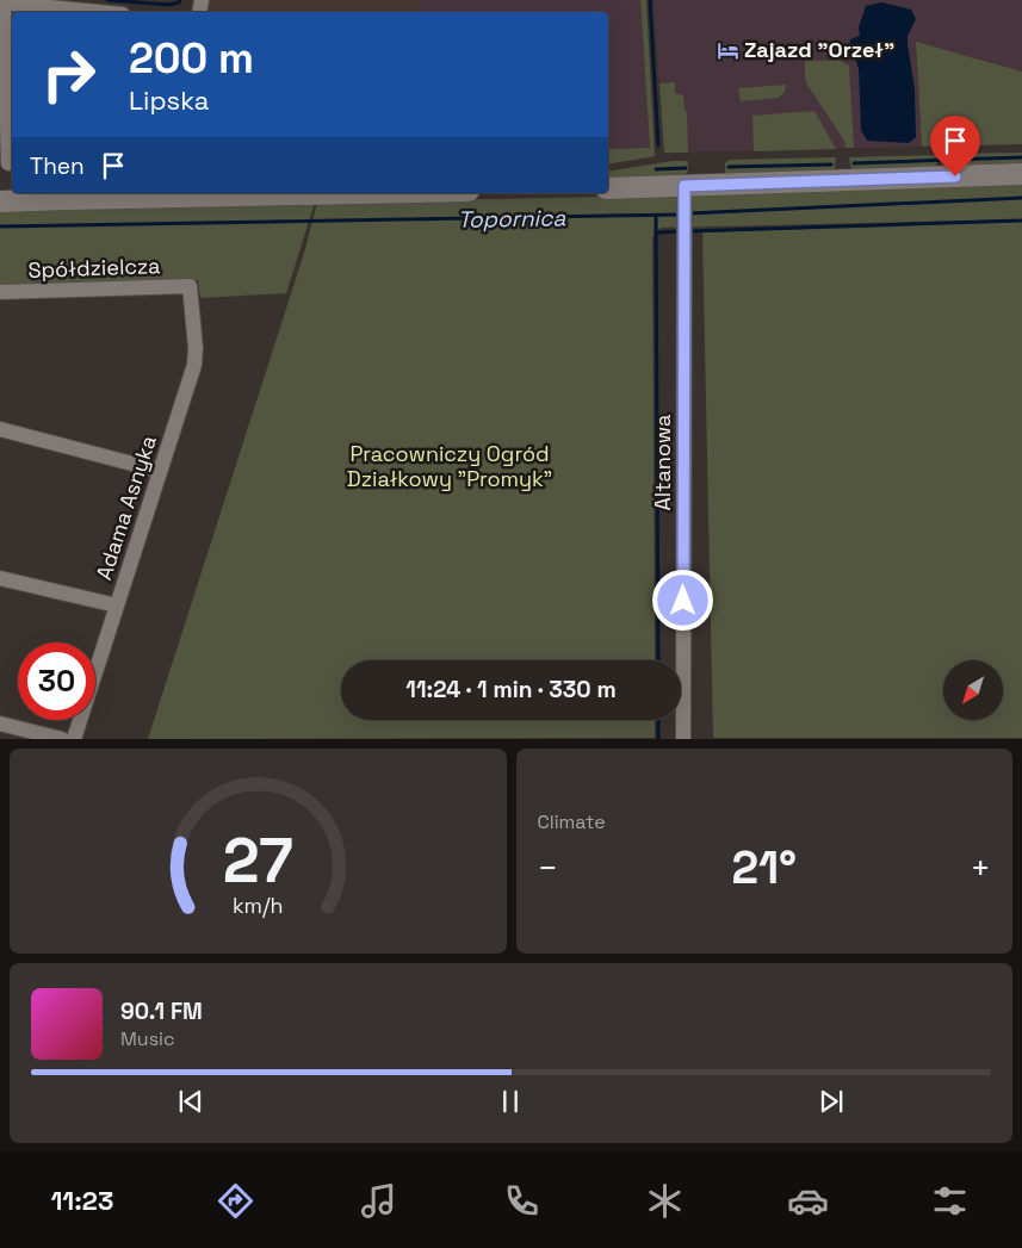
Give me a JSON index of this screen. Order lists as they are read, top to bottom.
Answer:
{
  "streets": {
    "street": ["Spółdzielcza", "Altanowa", "Adama Asnyka"]
  },
  "crossings": [
    ["Spółdzielcza", "Adama Asnyka"]
  ],
  "water": ["Topornica"],
  "parks": ["Pracowniczy Ogród Działkowy \"Promyk\""],
  "places": {
    "hotel": ["Zajazd \"Orzeł\""]
  },
  "north": "bottom left",
  "page": {
    "turn": ["200 m", "Lipska"],
    "then": "Then",
    "limit": "30",
    "trip": "11:24 · 1 min · 330 m",
    "tile": "Climate",
    "heat": ["−", "21°", "+"],
    "song": ["90.1 FM", "Music"],
    "tabs": "11:23",
    "gauge": ["27", "km/h"]
  }
}
